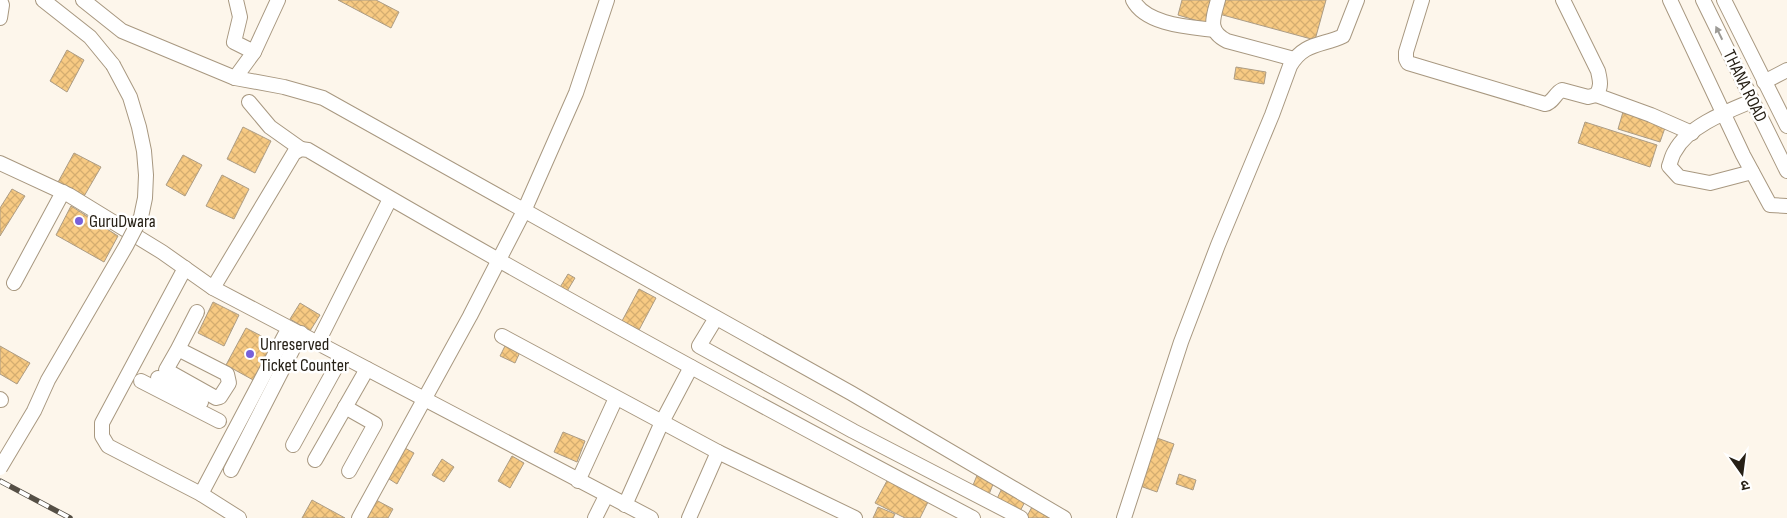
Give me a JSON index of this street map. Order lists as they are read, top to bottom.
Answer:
{
  "streets": {
    "street": ["THANA ROAD"]
  },
  "places": ["GuruDwara", "Unreserved Ticket Counter"],
  "north": "bottom"
}
